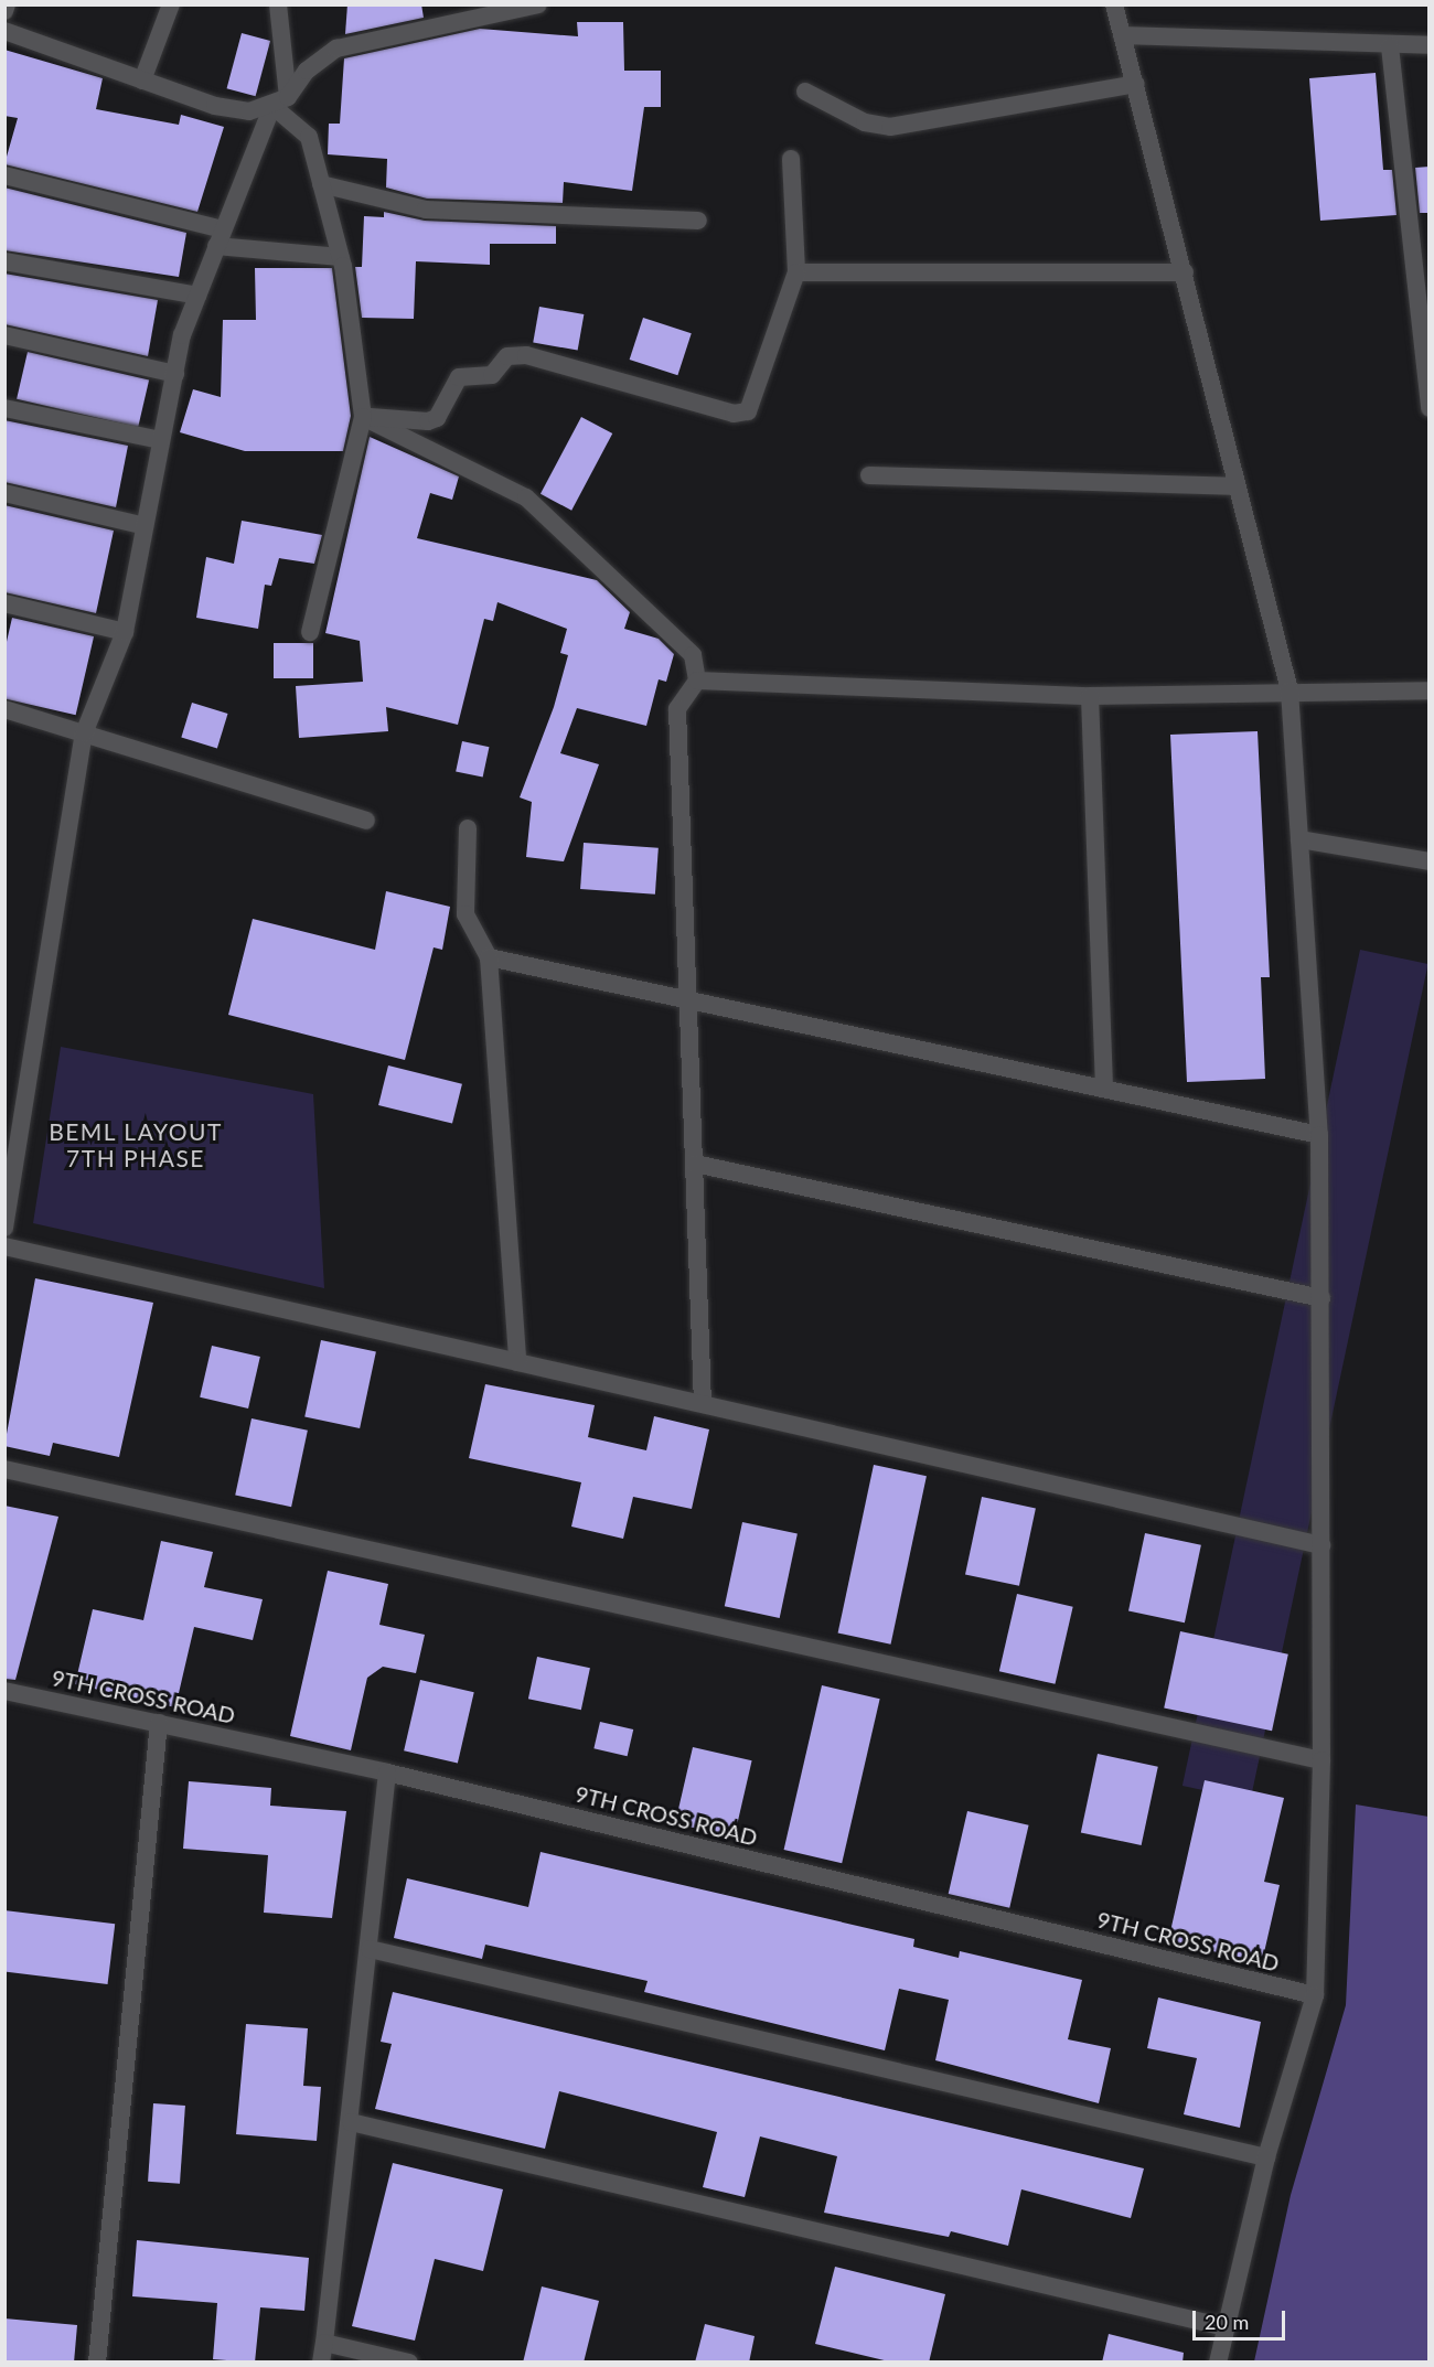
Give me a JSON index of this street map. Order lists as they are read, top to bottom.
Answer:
{
  "streets": {
    "street": ["9TH CROSS ROAD"]
  },
  "districts": ["BEML LAYOUT 7TH PHASE"],
  "scale_bar": "20 m"
}
